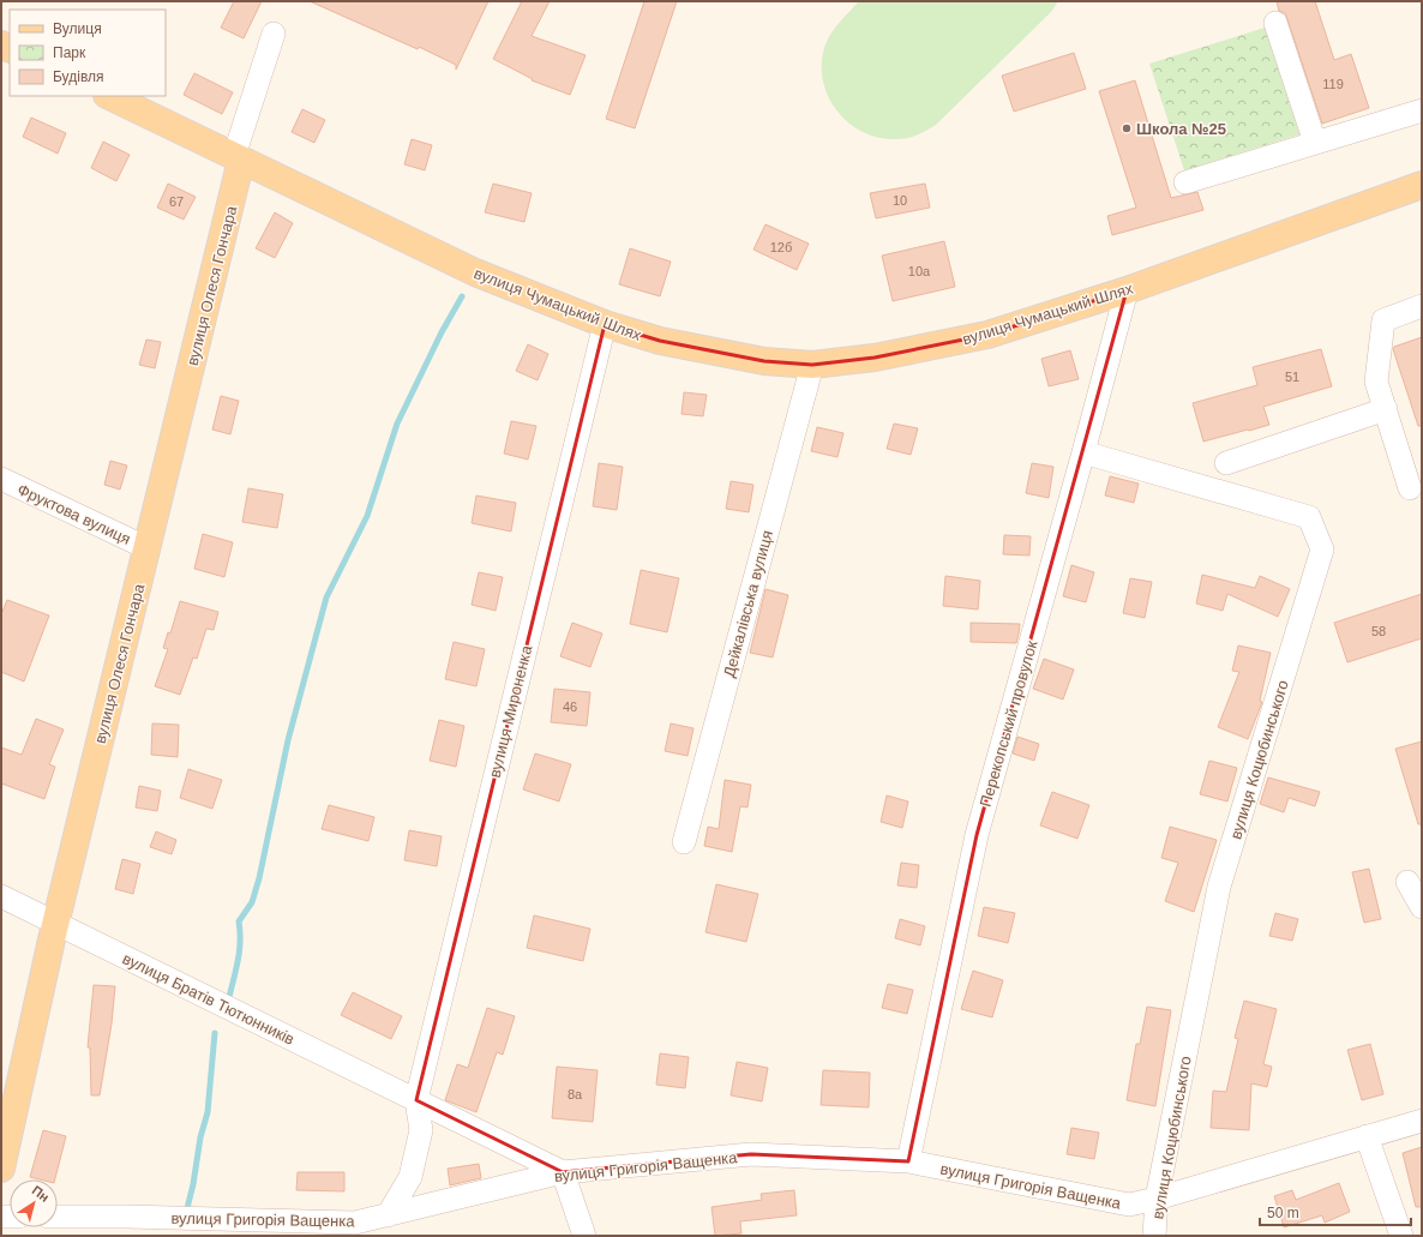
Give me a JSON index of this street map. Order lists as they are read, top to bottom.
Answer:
{
  "streets": {
    "main road": ["вулиця Олеся Гончара", "вулиця Чумацький Шлях"],
    "street": [
      "Фруктова вулиця",
      "Дейкалівська вулиця",
      "вулиця Мироненка",
      "Перекопський провулок",
      "вулиця Коцюбинського",
      "вулиця Братів Тютюнників",
      "вулиця Григорія Ващенка"
    ]
  },
  "crossings": [
    ["вулиця Олеся Гончара", "вулиця Чумацький Шлях"],
    ["вулиця Олеся Гончара", "Фруктова вулиця"],
    ["вулиця Олеся Гончара", "вулиця Братів Тютюнників"],
    ["вулиця Чумацький Шлях", "Дейкалівська вулиця"],
    ["вулиця Чумацький Шлях", "вулиця Мироненка"],
    ["вулиця Чумацький Шлях", "Перекопський провулок"],
    ["вулиця Мироненка", "вулиця Братів Тютюнників"],
    ["Перекопський провулок", "вулиця Коцюбинського"],
    ["Перекопський провулок", "вулиця Григорія Ващенка"],
    ["вулиця Коцюбинського", "вулиця Григорія Ващенка"],
    ["вулиця Братів Тютюнників", "вулиця Григорія Ващенка"]
  ],
  "places": ["Школа №25"],
  "house_numbers": [
    "119",
    "10",
    "67",
    "12б",
    "10а",
    "51",
    "58",
    "46",
    "8а"
  ],
  "legend": ["Вулиця", "Парк", "Будівля"],
  "scale_bar": "50 m",
  "north": "top right"
}
